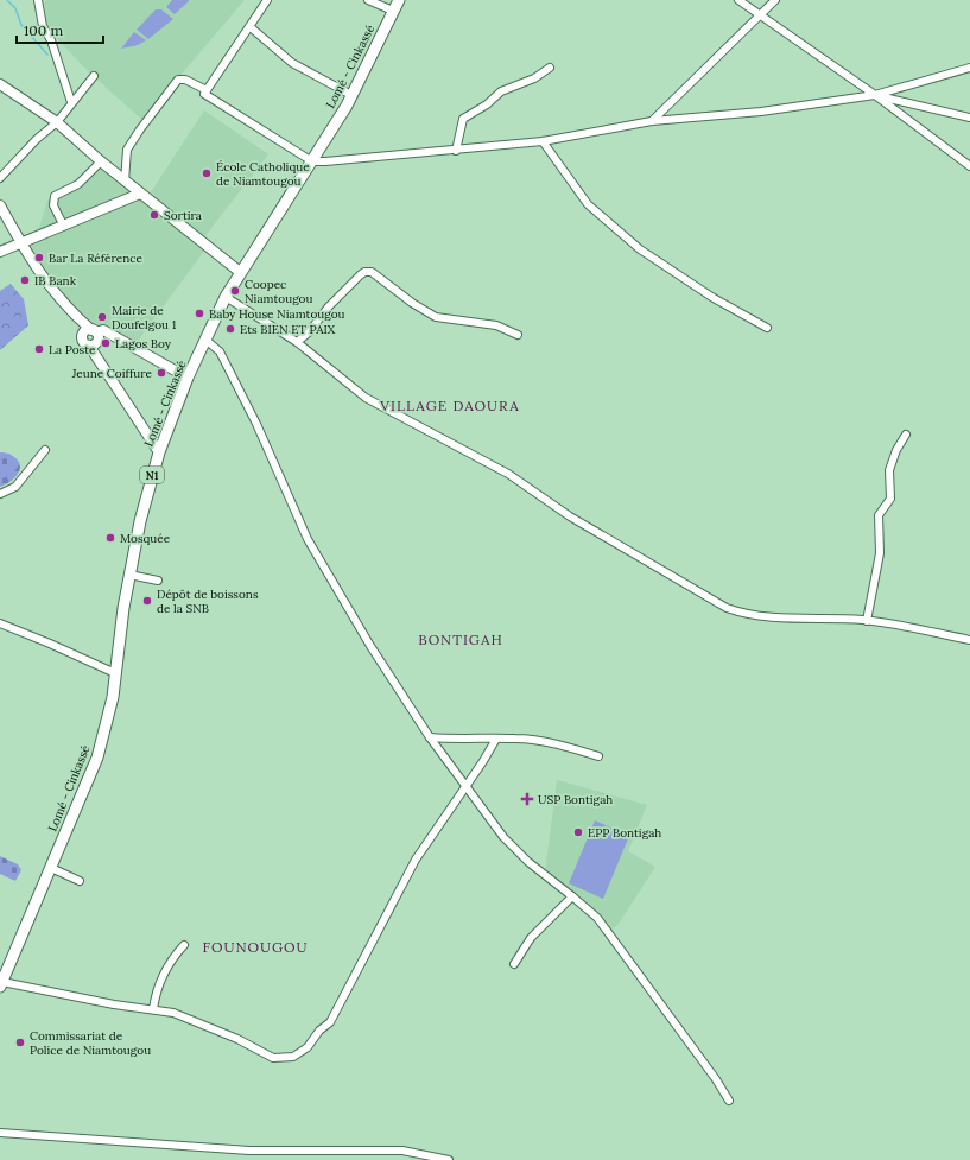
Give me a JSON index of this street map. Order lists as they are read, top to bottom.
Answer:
{
  "streets": {
    "highway": ["Lomé - Cinkassé", "N1"]
  },
  "districts": ["VILLAGE DAOURA", "BONTIGAH", "FOUNOUGOU"],
  "places": {
    "other": [
      "École Catholique de Niamtougou",
      "Sortira",
      "Bar La Référence",
      "IB Bank",
      "Coopec Niamtougou",
      "Baby House Niamtougou",
      "Mairie de Doufelgou 1",
      "Ets BIEN ET PAIX",
      "Lagos Boy",
      "La Poste",
      "Jeune Coiffure",
      "Mosquée",
      "Dépôt de boissons de la SNB",
      "EPP Bontigah",
      "Commissariat de Police de Niamtougou"
    ],
    "health": ["USP Bontigah"]
  },
  "scale_bar": "100 m"
}
